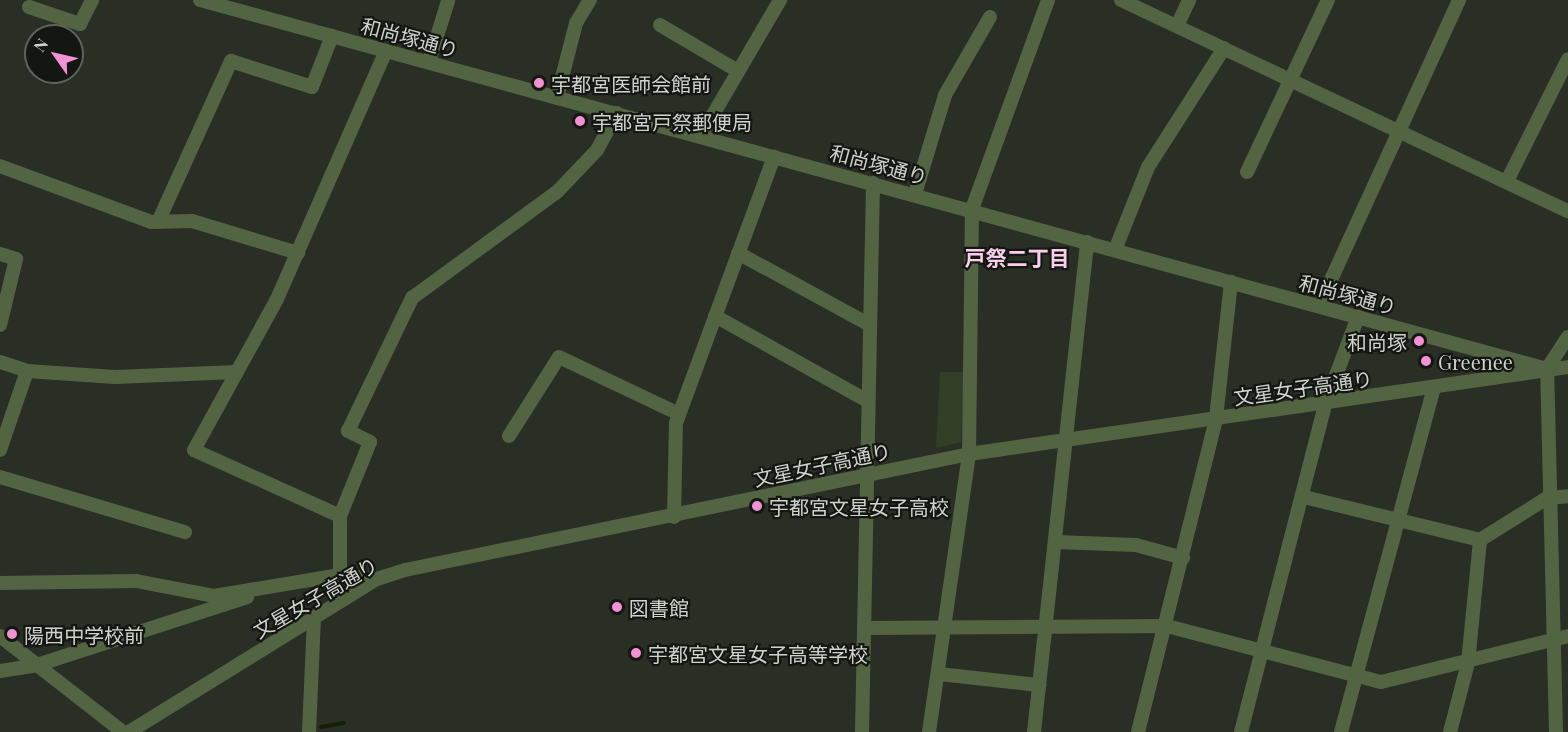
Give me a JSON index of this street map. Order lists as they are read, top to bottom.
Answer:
{
  "streets": {
    "street": ["和尚塚通り", "文星女子高通り"]
  },
  "crossings": [
    ["和尚塚通り", "文星女子高通り"]
  ],
  "districts": ["戸祭二丁目"],
  "places": [
    "宇都宮医師会館前",
    "宇都宮戸祭郵便局",
    "和尚塚",
    "Greenee",
    "宇都宮文星女子高校",
    "図書館",
    "陽西中学校前",
    "宇都宮文星女子高等学校"
  ],
  "north": "top left"
}
